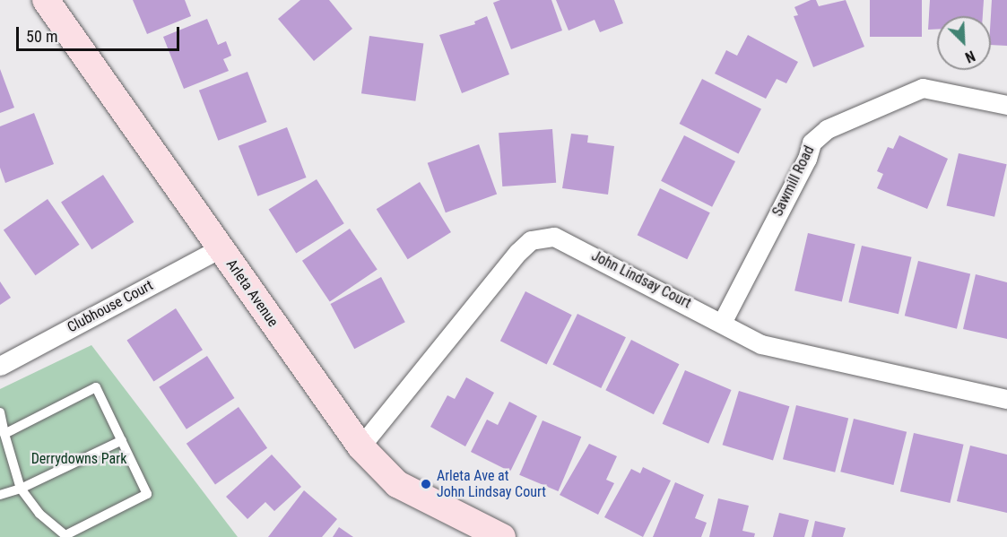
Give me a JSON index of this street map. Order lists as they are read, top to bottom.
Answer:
{
  "streets": {
    "street": [
      "Sawmill Road",
      "John Lindsay Court",
      "Arleta Avenue",
      "Clubhouse Court"
    ]
  },
  "crossings": [
    ["Sawmill Road", "John Lindsay Court"],
    ["John Lindsay Court", "Arleta Avenue"],
    ["Arleta Avenue", "Clubhouse Court"]
  ],
  "parks": ["Derrydowns Park"],
  "places": ["Arleta Ave at John Lindsay Court"],
  "scale_bar": "50 m",
  "north": "bottom right"
}
